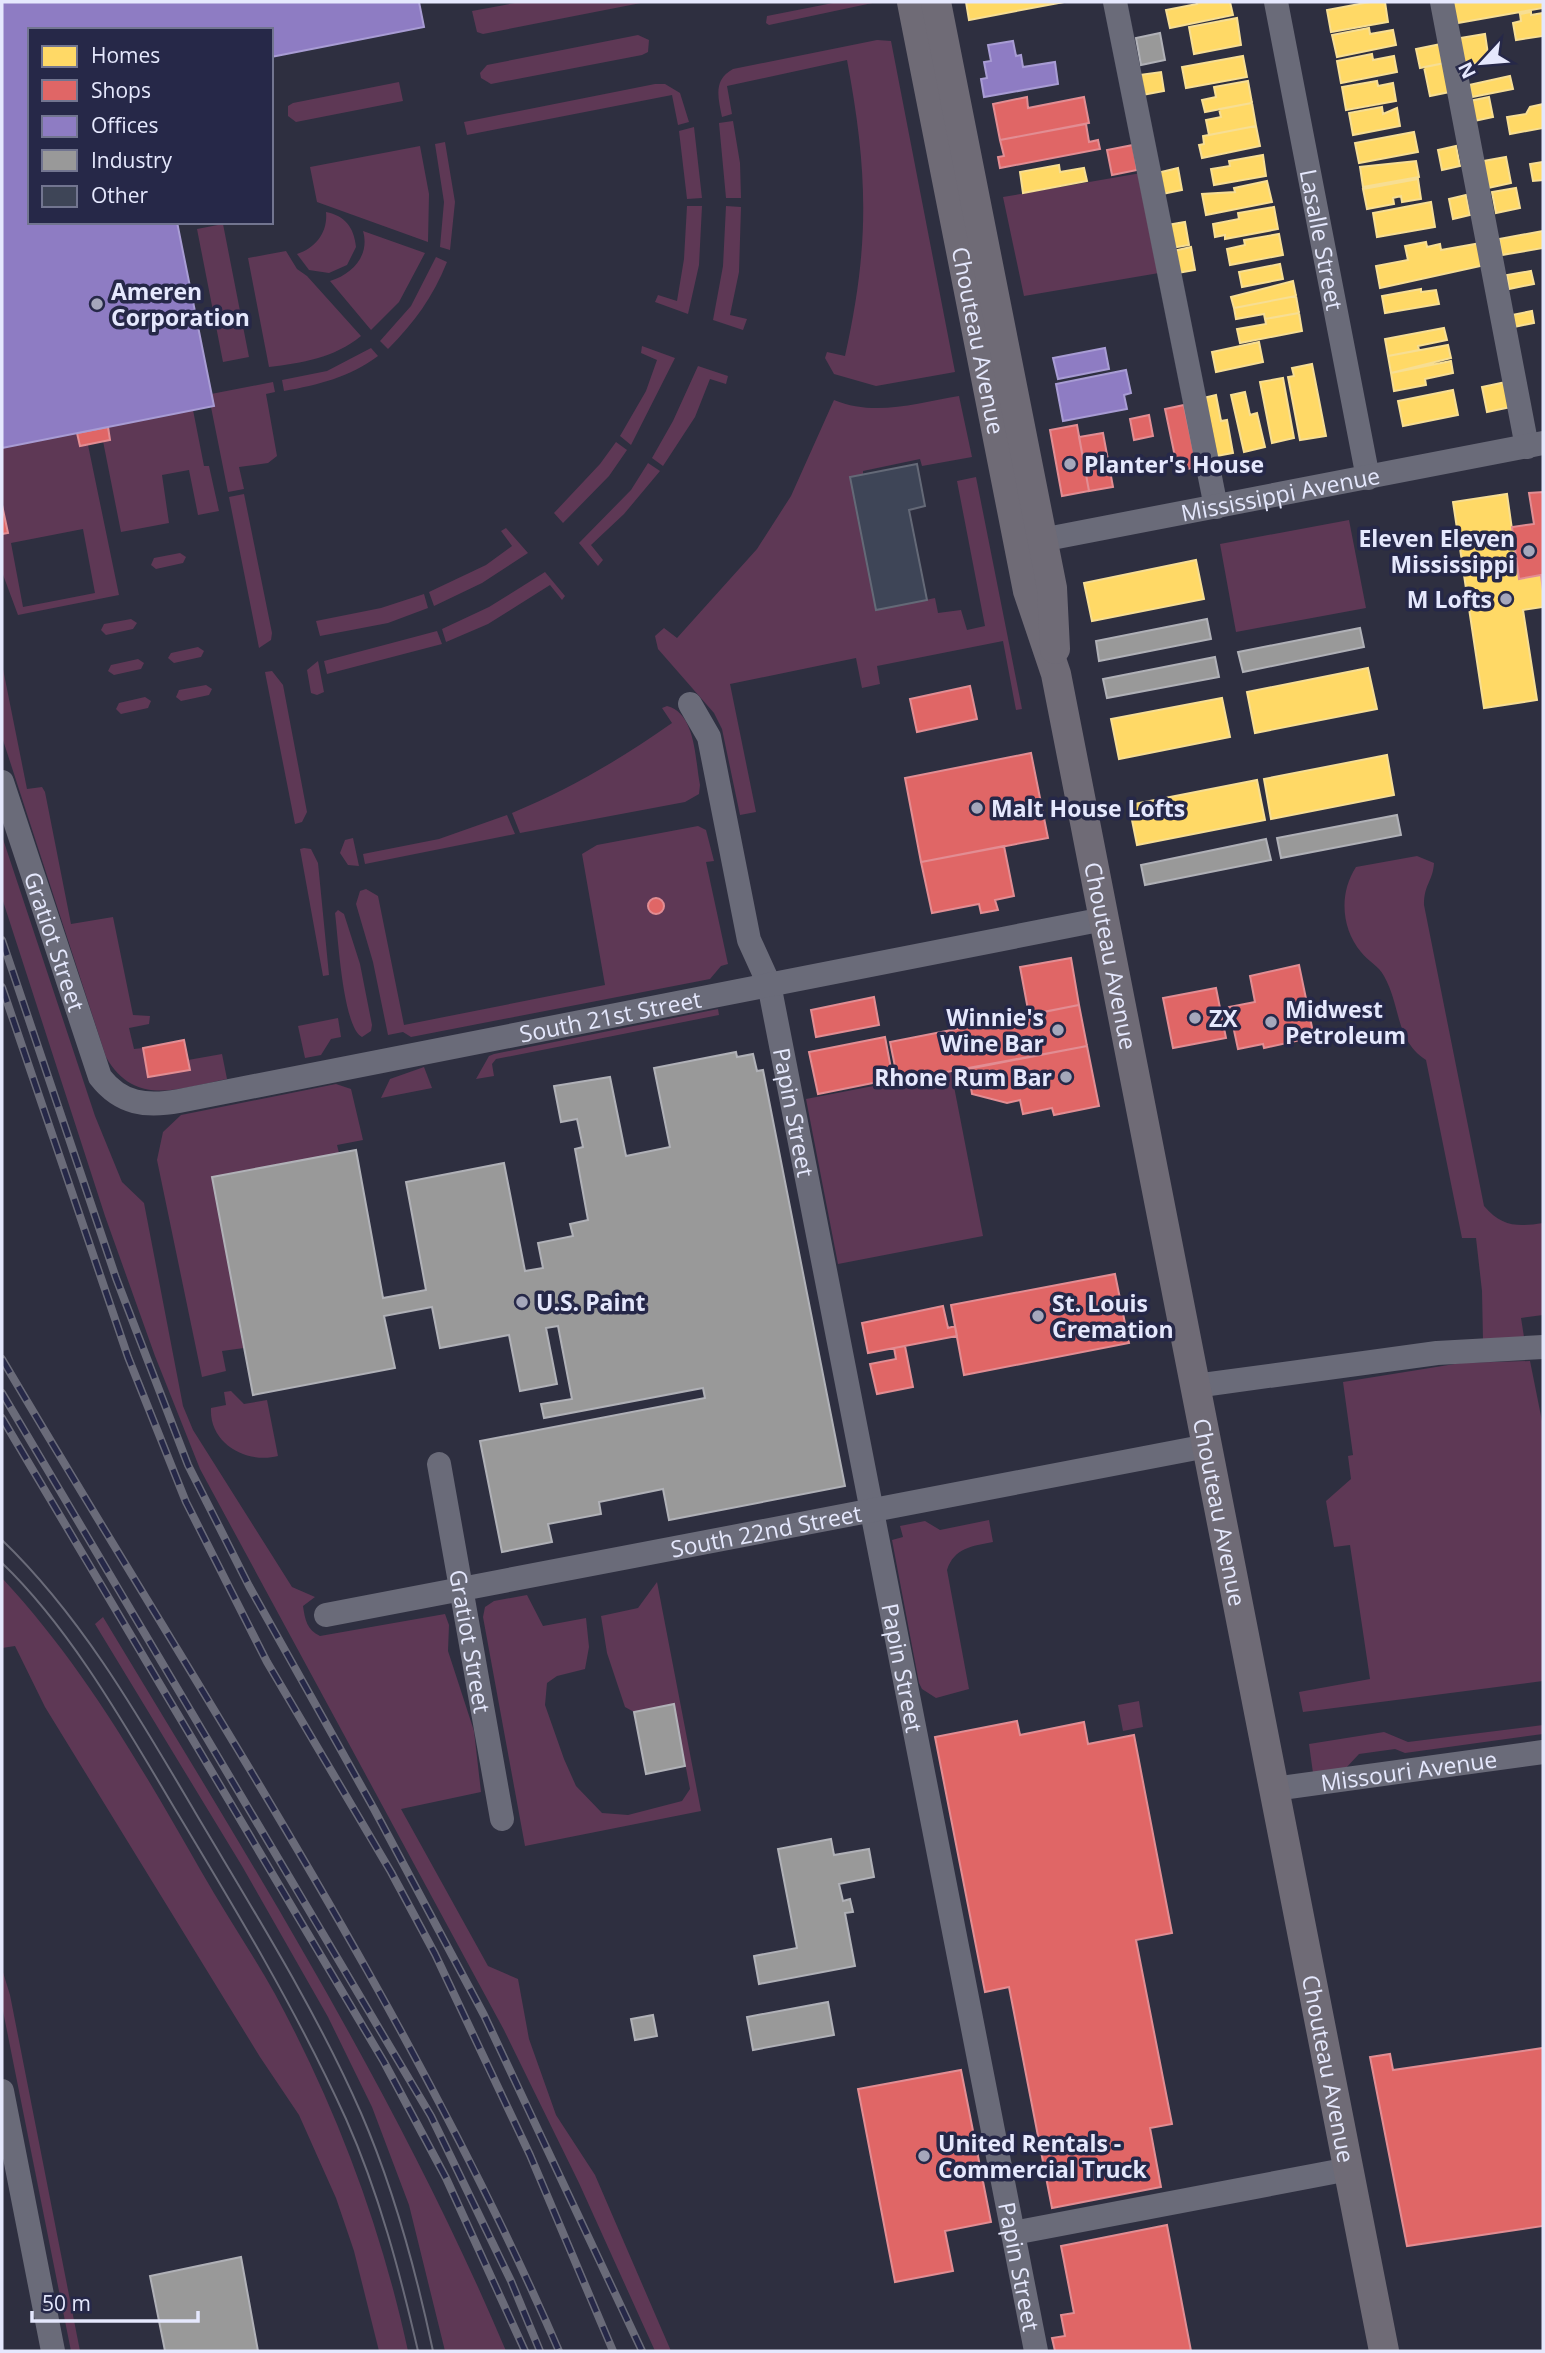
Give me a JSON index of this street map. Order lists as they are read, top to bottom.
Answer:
{
  "streets": {
    "main road": ["Chouteau Avenue"],
    "street": [
      "Lasalle Street",
      "Mississippi Avenue",
      "Gratiot Street",
      "South 21st Street",
      "Papin Street",
      "South 22nd Street",
      "Missouri Avenue"
    ]
  },
  "crossings": [
    ["Lasalle Street", "Mississippi Avenue"],
    ["Chouteau Avenue", "Mississippi Avenue"],
    ["Chouteau Avenue", "South 21st Street"],
    ["Chouteau Avenue", "South 22nd Street"],
    ["Chouteau Avenue", "Missouri Avenue"],
    ["Gratiot Street", "South 21st Street"],
    ["Gratiot Street", "South 22nd Street"],
    ["South 21st Street", "Papin Street"],
    ["Papin Street", "South 22nd Street"]
  ],
  "places": [
    "Ameren Corporation",
    "Planter's House",
    "Eleven Eleven Mississippi",
    "M Lofts",
    "Malt House Lofts",
    "ZX",
    "Midwest Petroleum",
    "Winnie's Wine Bar",
    "Rhone Rum Bar",
    "U.S. Paint",
    "St. Louis Cremation",
    "United Rentals - Commercial Truck"
  ],
  "legend": [
    "Homes",
    "Shops",
    "Offices",
    "Industry",
    "Other"
  ],
  "scale_bar": "50 m",
  "north": "bottom left"
}
